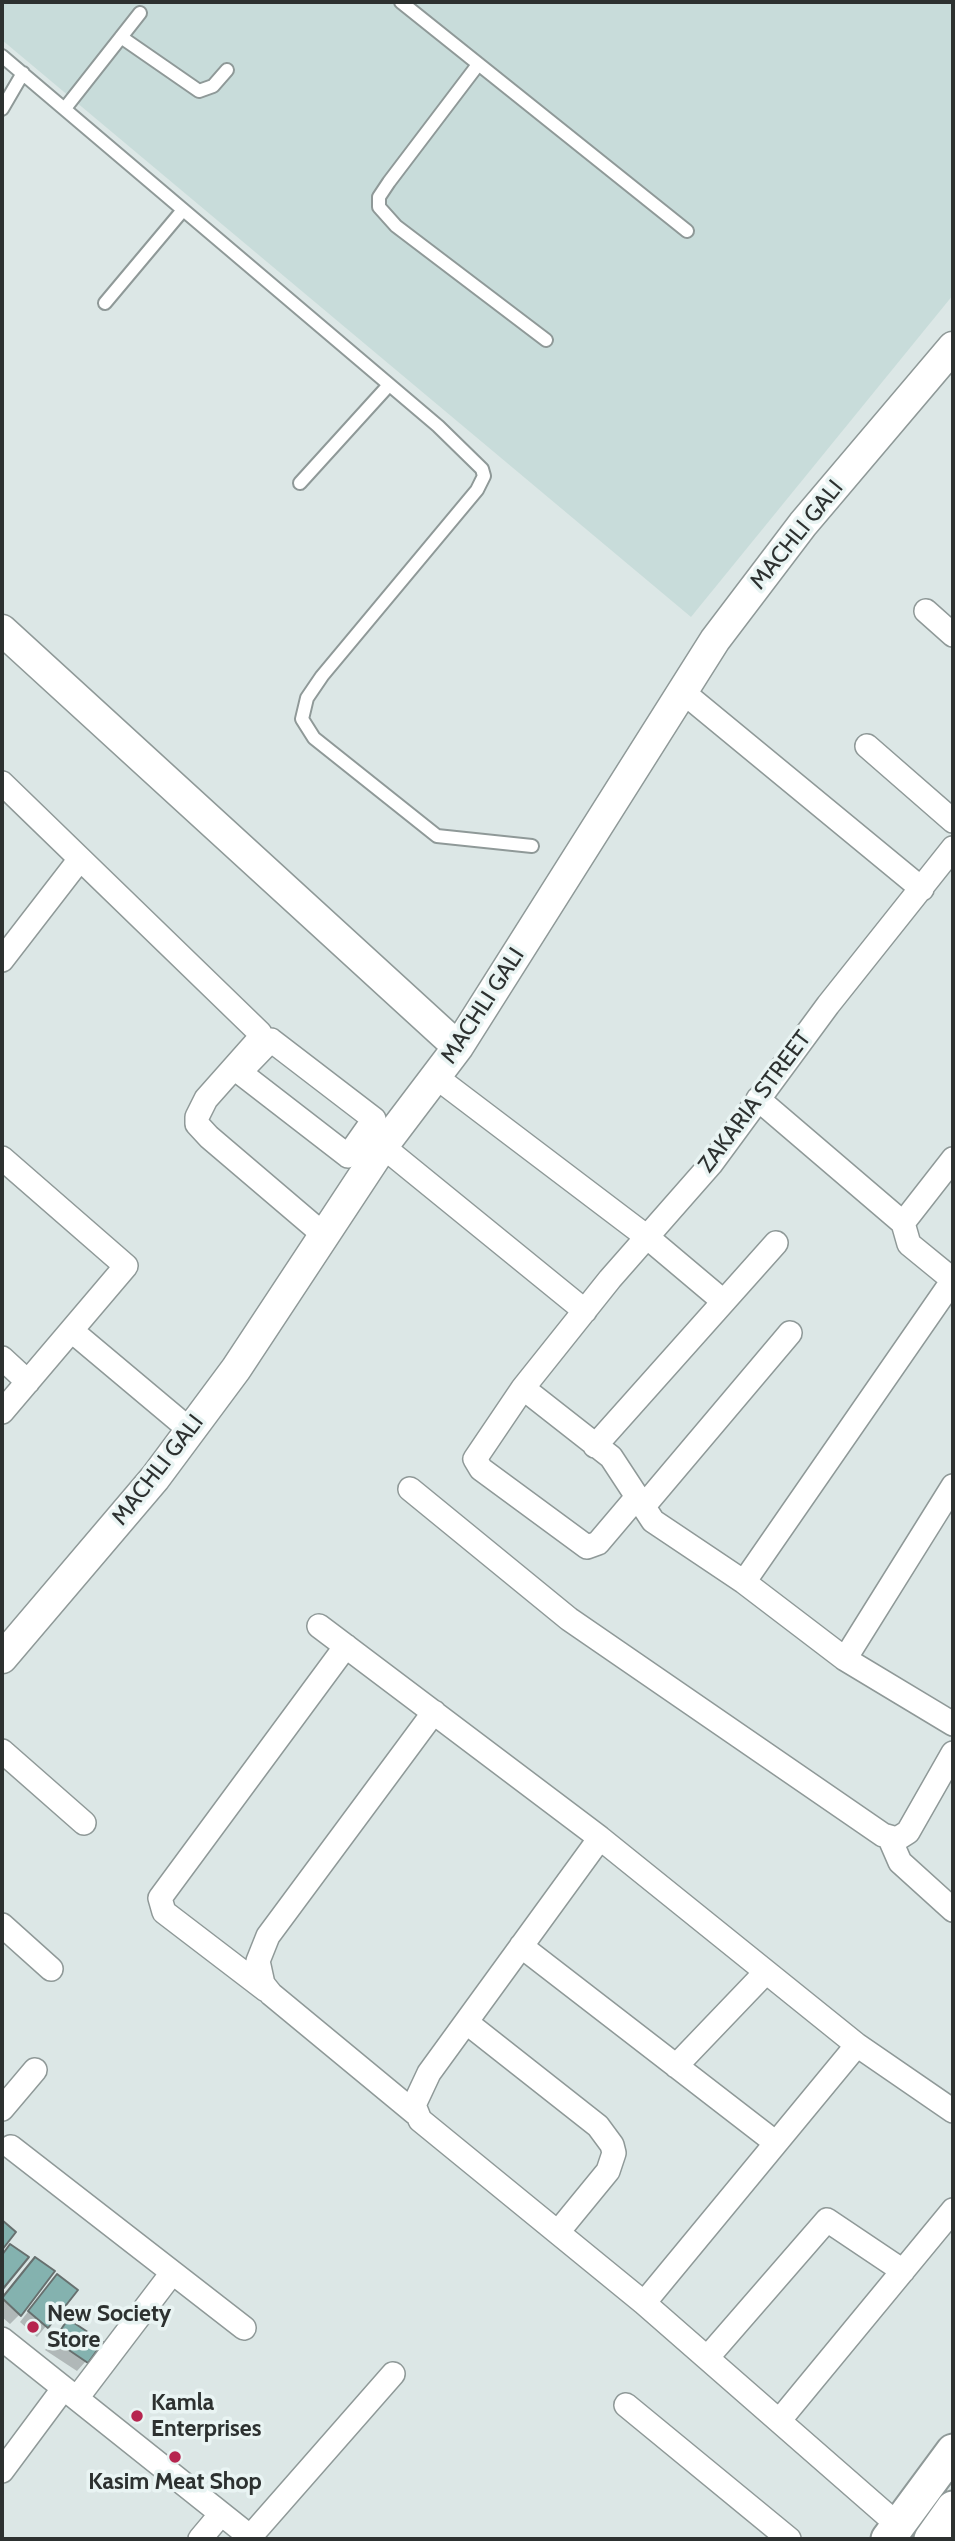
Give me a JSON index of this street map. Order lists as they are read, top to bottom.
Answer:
{
  "streets": {
    "street": ["MACHLI GALI", "ZAKARIA STREET"]
  },
  "places": ["New Society Store", "Kamla Enterprises", "Kasim Meat Shop"]
}
